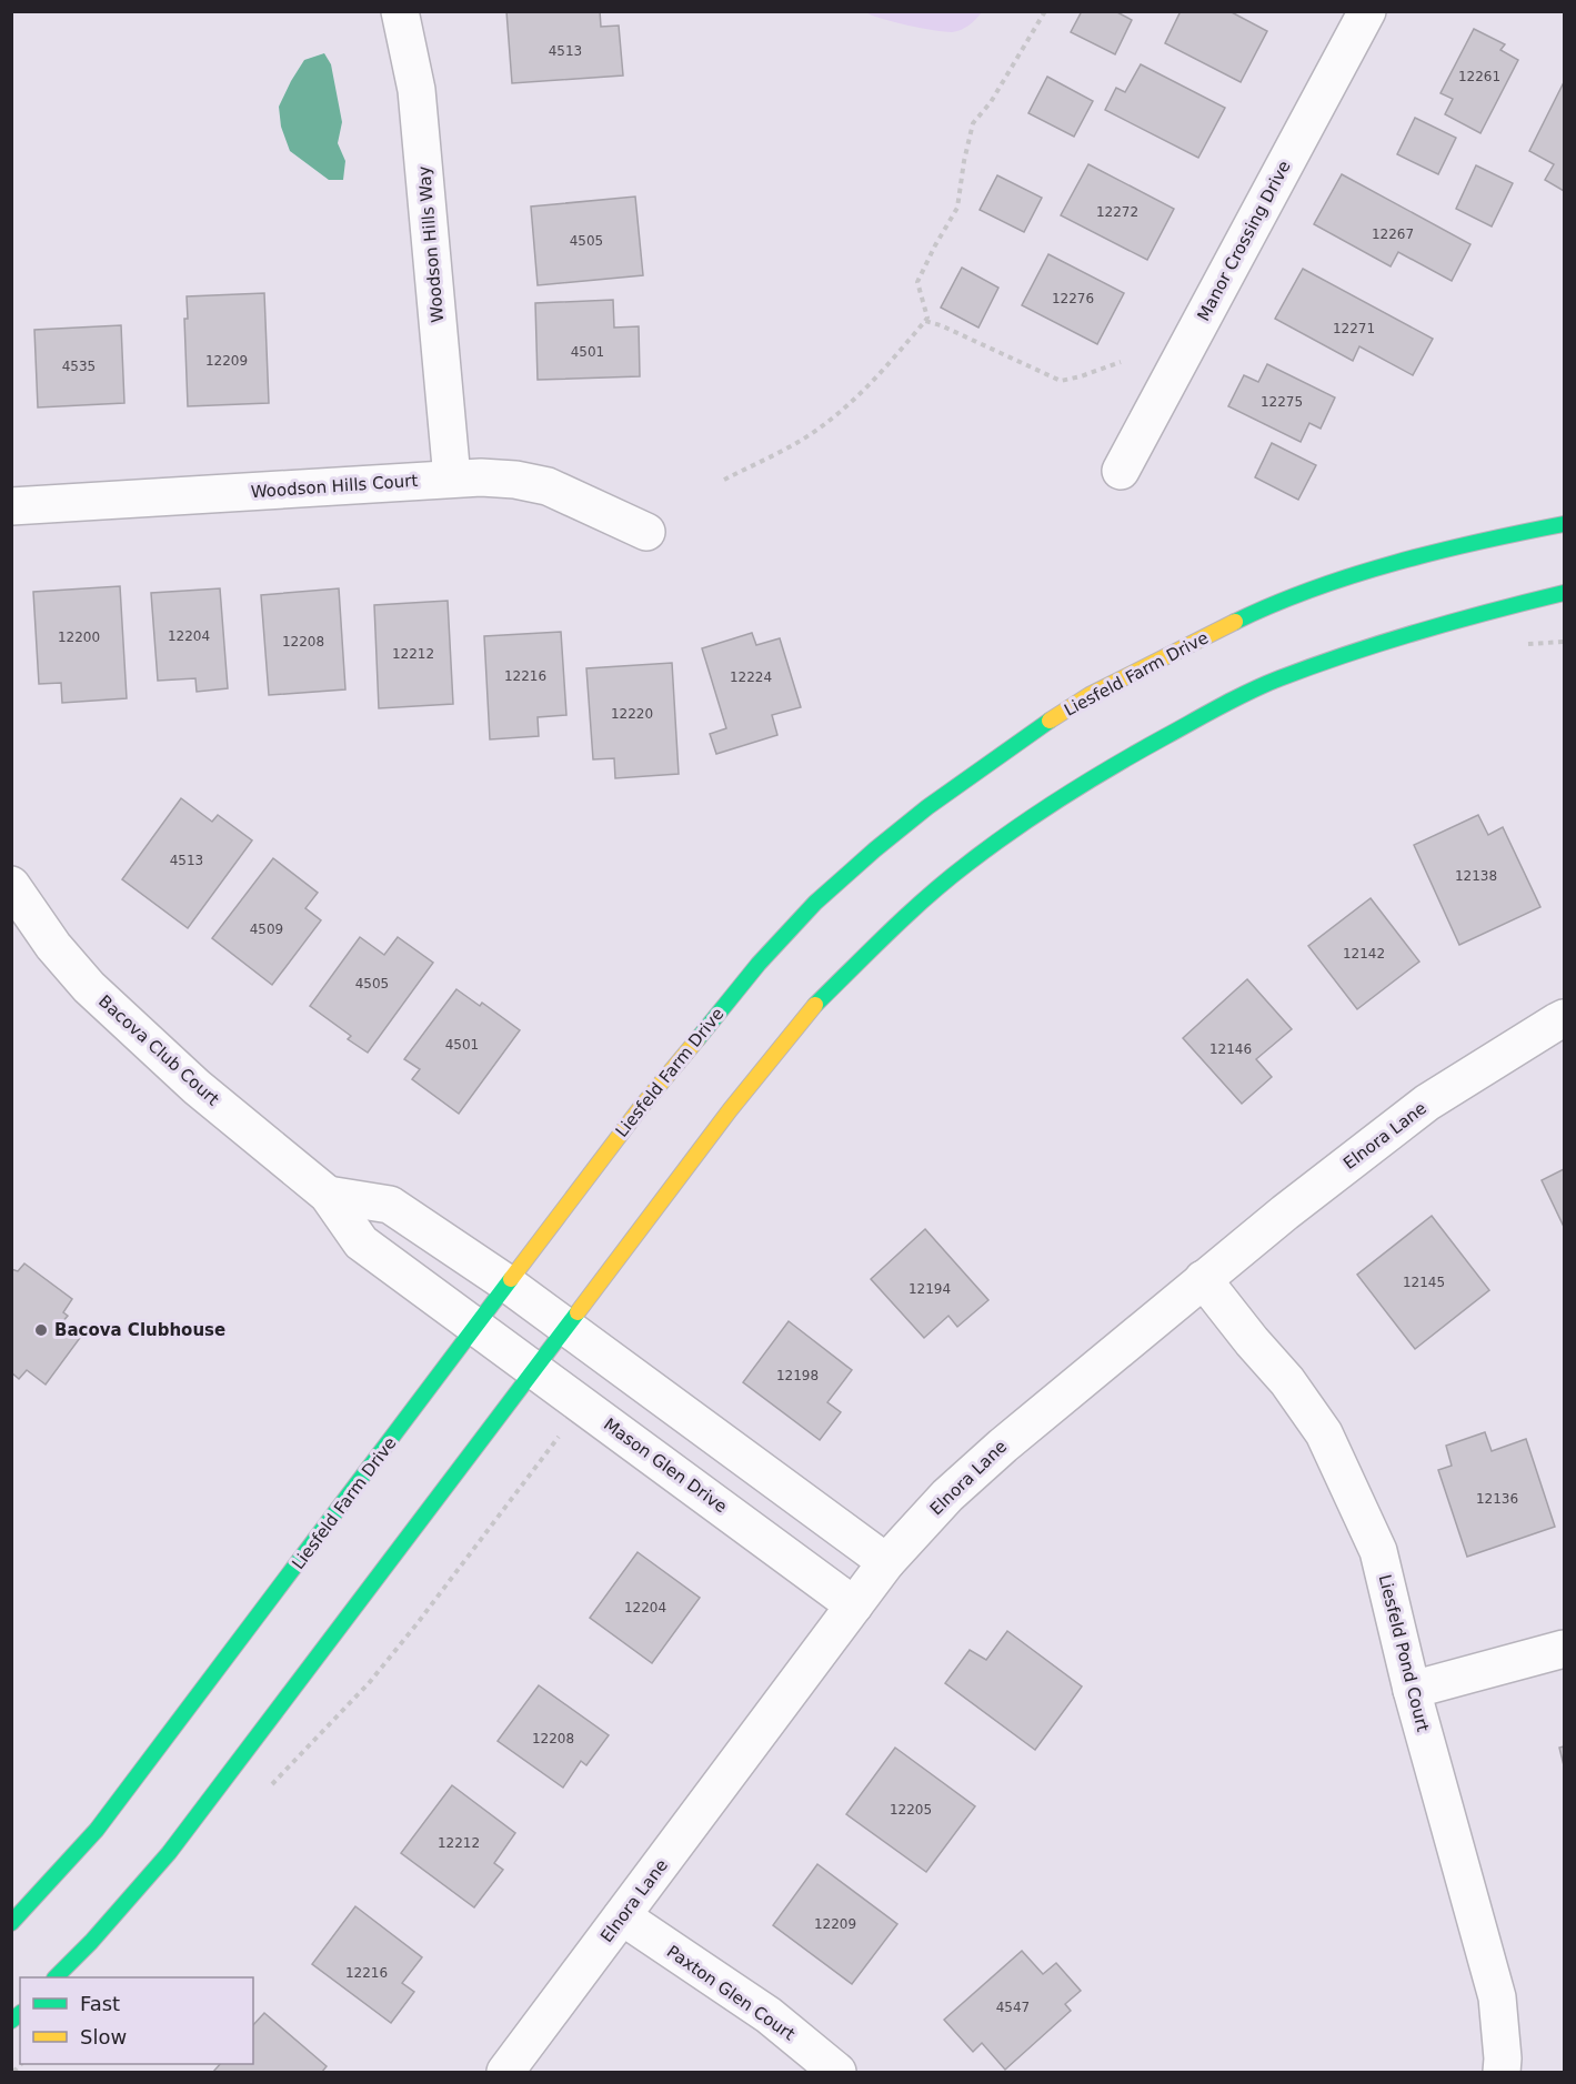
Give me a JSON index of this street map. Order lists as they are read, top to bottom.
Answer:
{
  "streets": {
    "street": [
      "Manor Crossing Drive",
      "Woodson Hills Way",
      "Woodson Hills Court",
      "Liesfeld Farm Drive",
      "Bacova Club Court",
      "Elnora Lane",
      "Mason Glen Drive",
      "Liesfeld Pond Court",
      "Paxton Glen Court"
    ]
  },
  "crossings": [
    ["Woodson Hills Way", "Woodson Hills Court"],
    ["Liesfeld Farm Drive", "Bacova Club Court"],
    ["Liesfeld Farm Drive", "Mason Glen Drive"],
    ["Bacova Club Court", "Mason Glen Drive"],
    ["Elnora Lane", "Mason Glen Drive"],
    ["Elnora Lane", "Liesfeld Pond Court"],
    ["Elnora Lane", "Paxton Glen Court"]
  ],
  "places": ["Bacova Clubhouse"],
  "house_numbers": [
    "4513",
    "12261",
    "12272",
    "12267",
    "4505",
    "12276",
    "12271",
    "4501",
    "12209",
    "4535",
    "12275",
    "12204",
    "12200",
    "12208",
    "12212",
    "12216",
    "12224",
    "12220",
    "4513",
    "12138",
    "4509",
    "12142",
    "4505",
    "4501",
    "12146",
    "12145",
    "12194",
    "12198",
    "12136",
    "12204",
    "12208",
    "12205",
    "12212",
    "12209",
    "12216",
    "4547"
  ],
  "legend": ["Fast", "Slow"]
}
